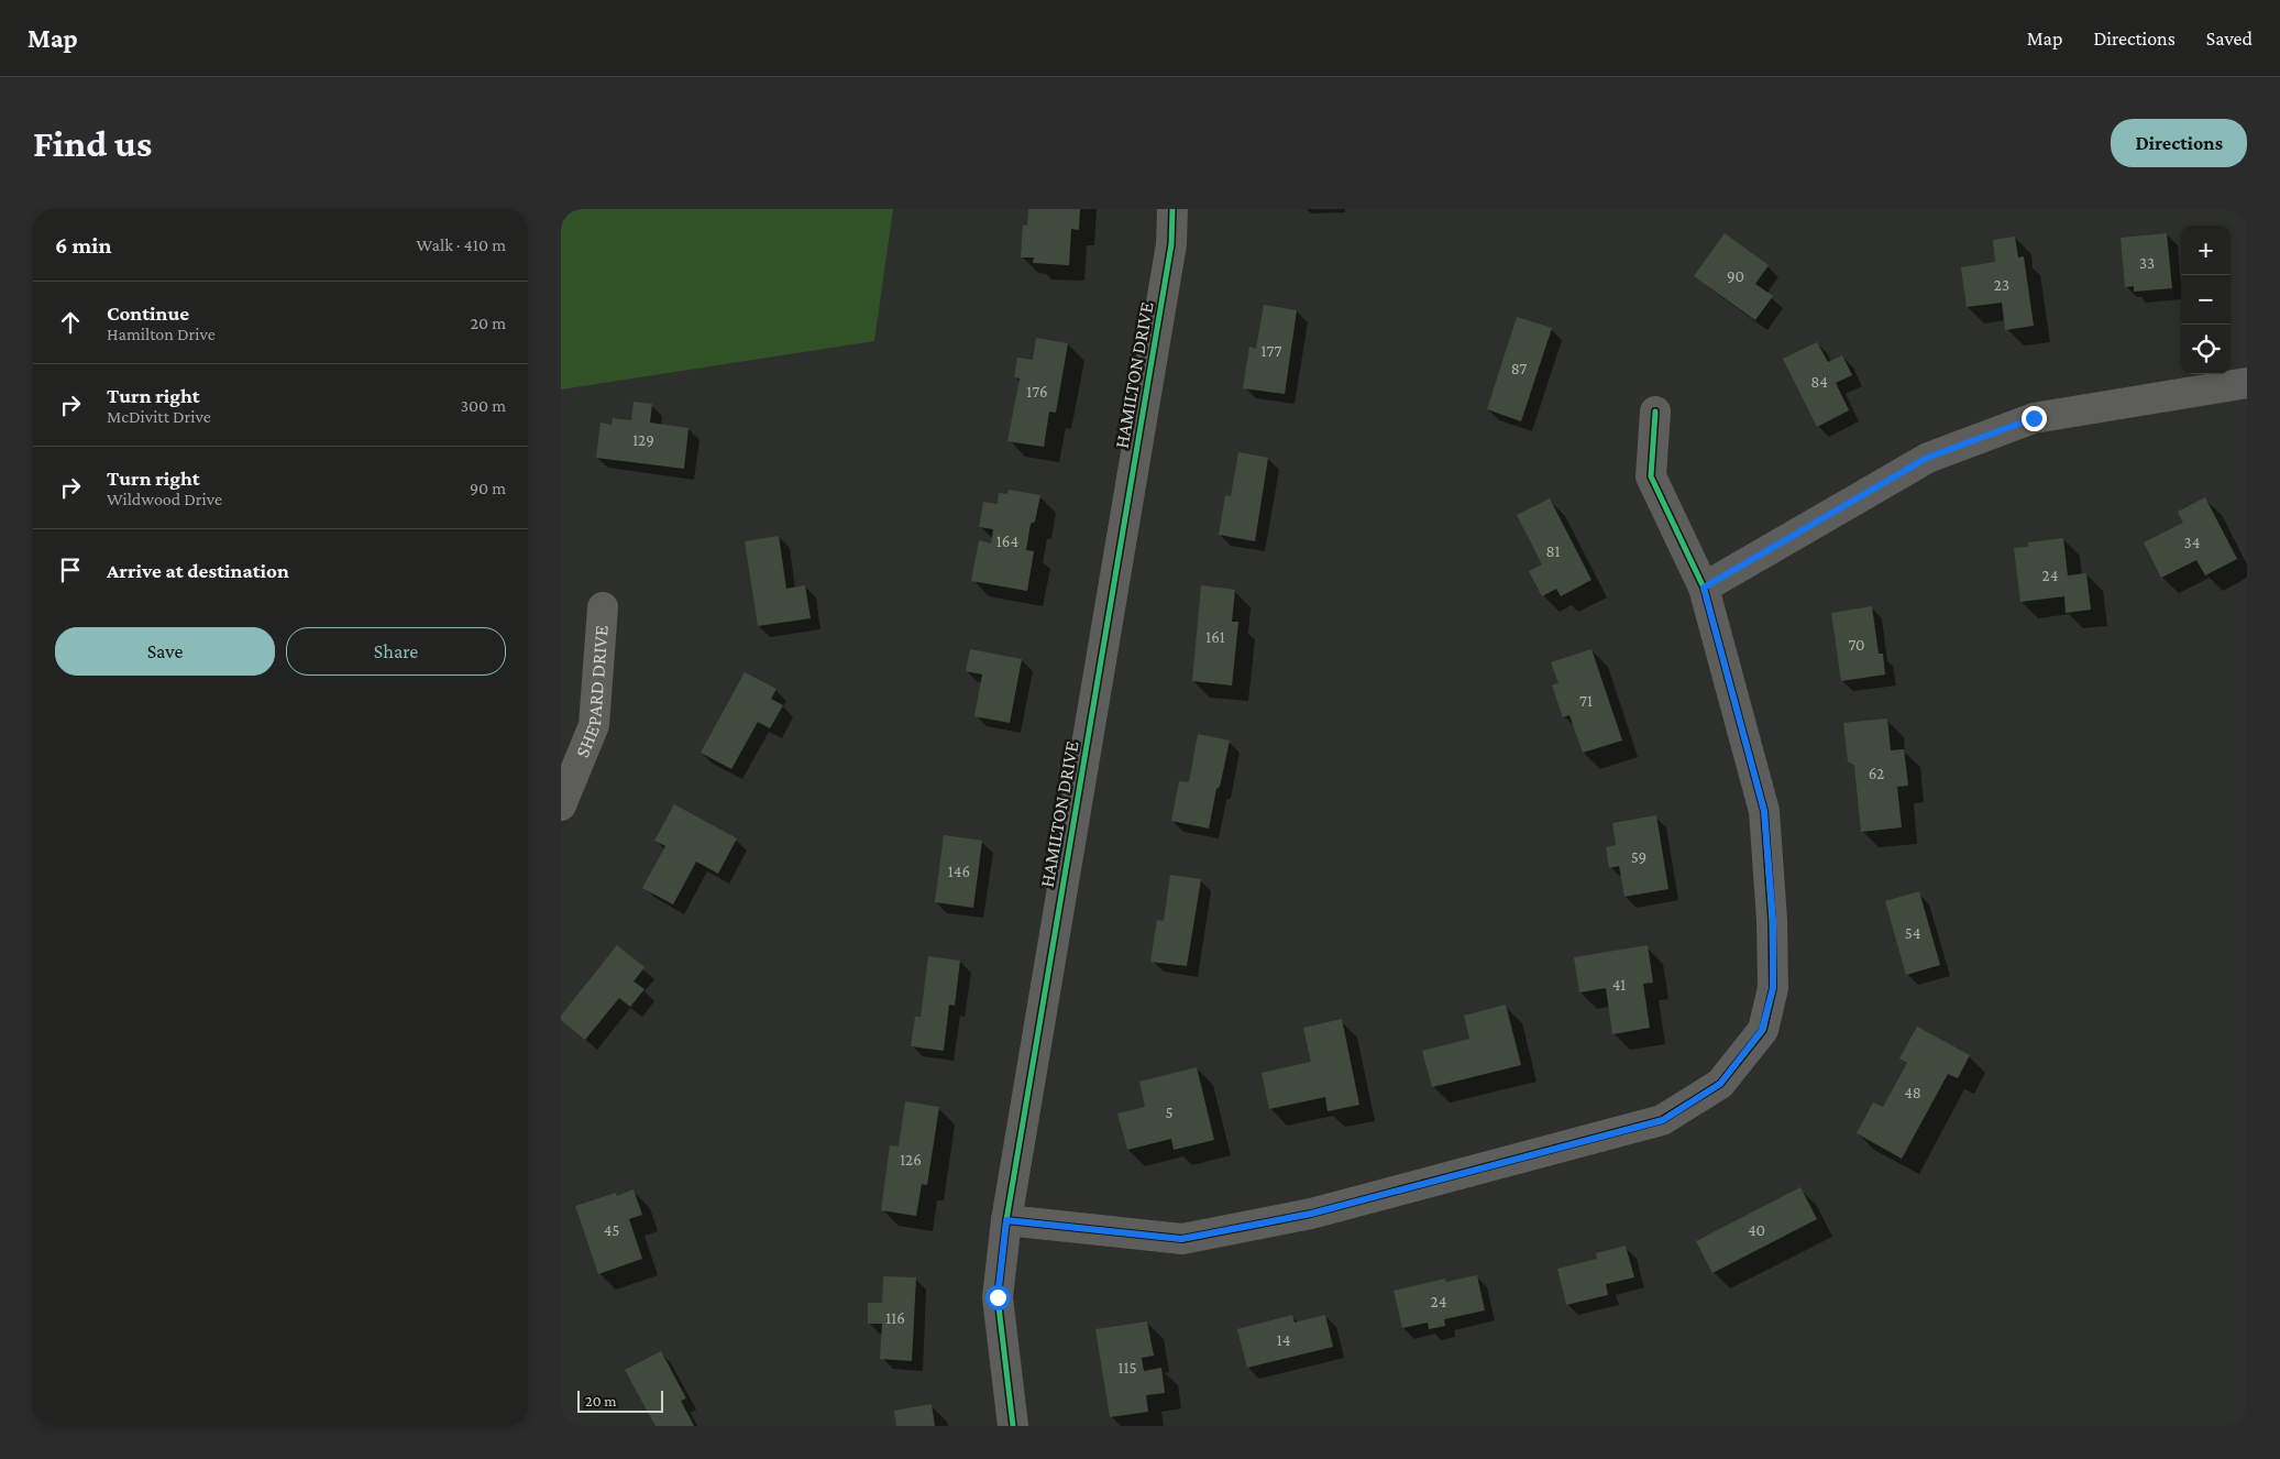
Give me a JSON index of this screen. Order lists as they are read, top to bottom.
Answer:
{
  "streets": {
    "street": ["HAMILTON DRIVE", "SHEPARD DRIVE"]
  },
  "house_numbers": [
    "33",
    "90",
    "23",
    "177",
    "87",
    "84",
    "176",
    "129",
    "164",
    "34",
    "81",
    "24",
    "161",
    "70",
    "71",
    "62",
    "59",
    "146",
    "54",
    "41",
    "48",
    "5",
    "126",
    "45",
    "40",
    "24",
    "116",
    "14",
    "115"
  ],
  "scale_bar": "20 m",
  "page": {
    "header": "Map",
    "nav": ["Map", "Directions", "Saved"],
    "buttons": [
      "Directions",
      ["Save", "Share"]
    ],
    "title": "Find us",
    "heading": ["6 min", "Walk · 410 m"],
    "map_buttons": ["+", "−"],
    "list": [
      ["Continue", "Hamilton Drive", "20 m"],
      ["Turn right", "McDivitt Drive", "300 m"],
      ["Turn right", "Wildwood Drive", "90 m"],
      "Arrive at destination"
    ],
    "scale": "20 m"
  }
}
